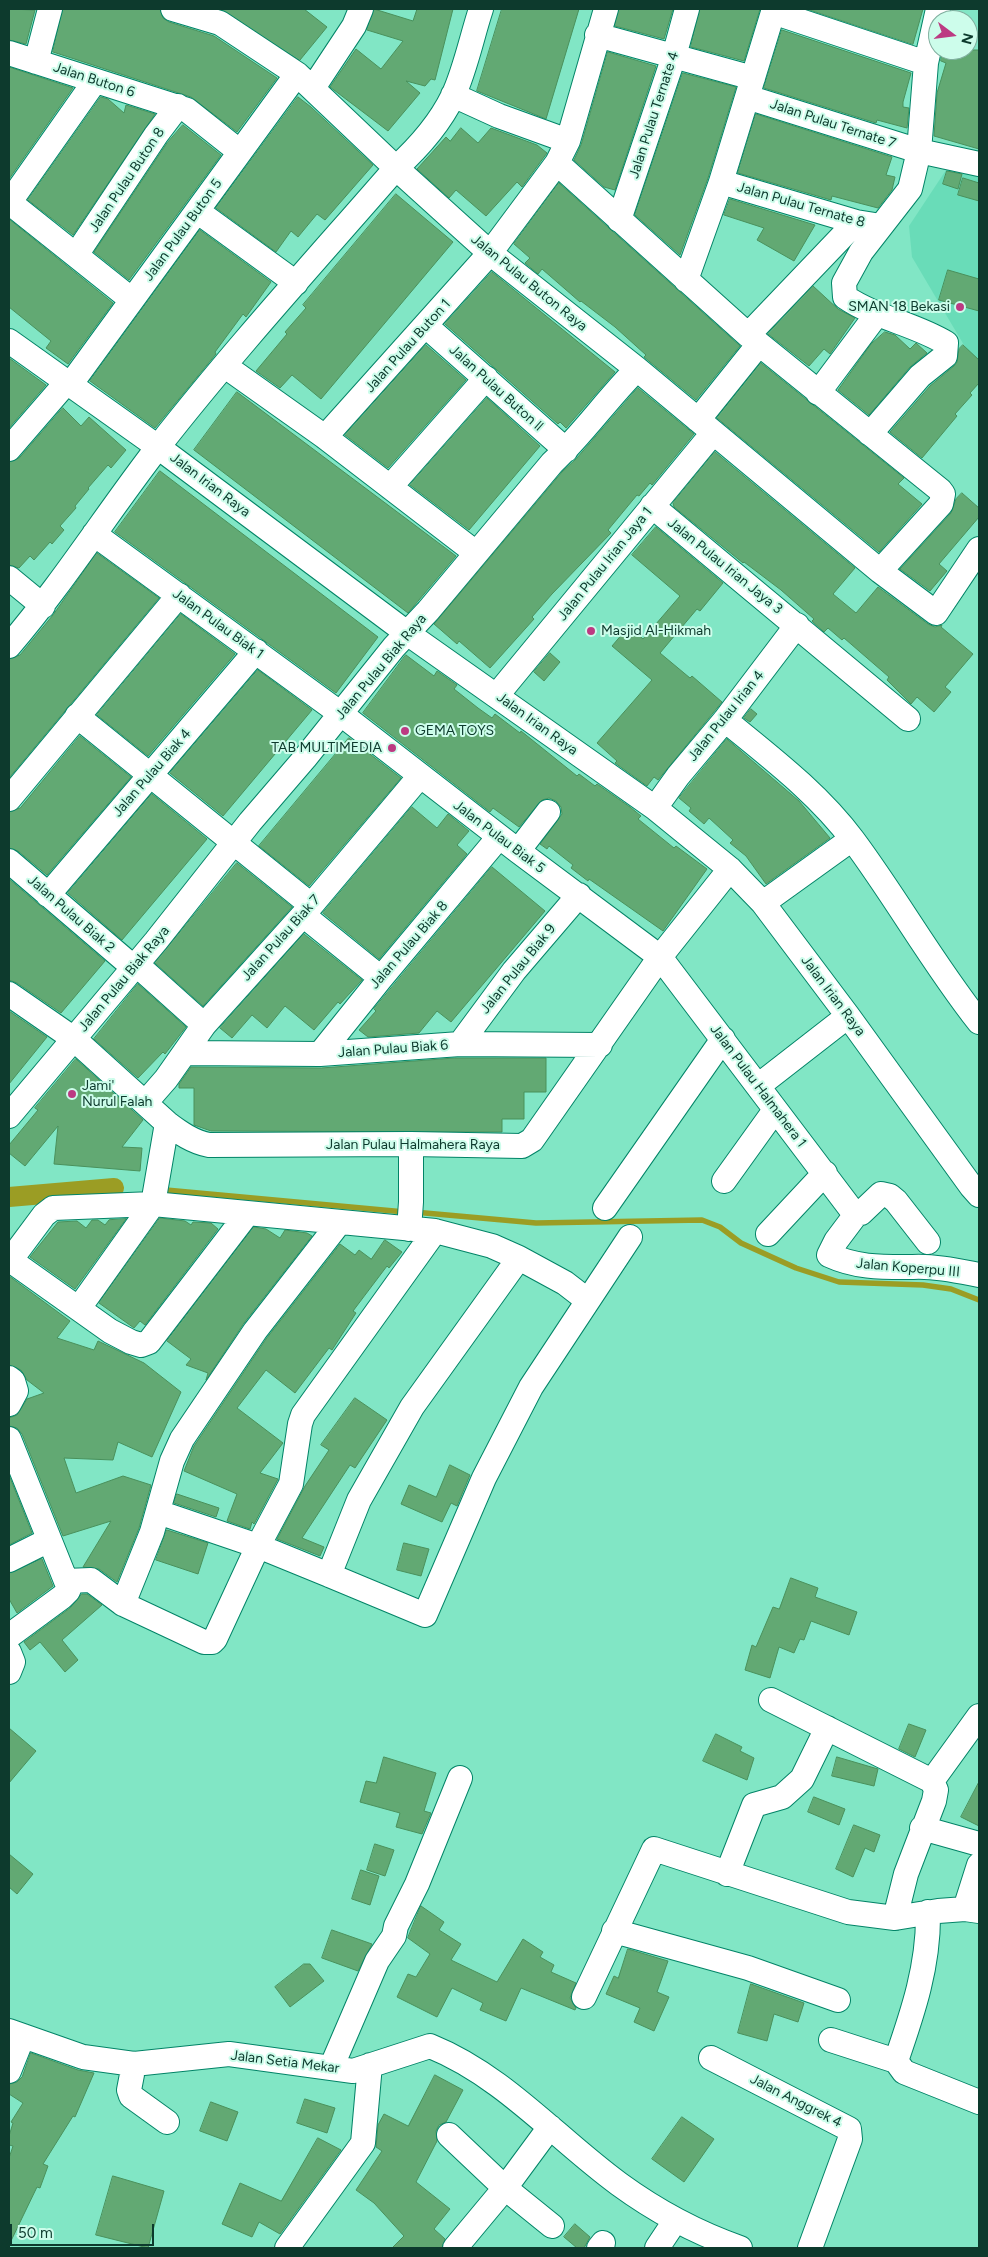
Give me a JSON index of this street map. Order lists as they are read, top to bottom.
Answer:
{
  "streets": {
    "street": [
      "Jalan Buton 6",
      "Jalan Pulau Ternate 4",
      "Jalan Pulau Ternate 7",
      "Jalan Pulau Buton 8",
      "Jalan Pulau Ternate 8",
      "Jalan Pulau Buton 5",
      "Jalan Pulau Buton Raya",
      "Jalan Pulau Buton 1",
      "Jalan Pulau Buton ll",
      "Jalan Irian Raya",
      "Jalan Pulau Irian Jaya 1",
      "Jalan Pulau Irian Jaya 3",
      "Jalan Pulau Biak 1",
      "Jalan Pulau Biak Raya",
      "Jalan Pulau Irian 4",
      "Jalan Pulau Biak 4",
      "Jalan Pulau Biak 5",
      "Jalan Pulau Biak 2",
      "Jalan Pulau Biak 7",
      "Jalan Pulau Biak 8",
      "Jalan Pulau Biak 9",
      "Jalan Pulau Biak 6",
      "Jalan Pulau Halmahera 1",
      "Jalan Pulau Halmahera Raya",
      "Jalan Koperpu III",
      "Jalan Setia Mekar",
      "Jalan Anggrek 4"
    ]
  },
  "crossings": [
    ["Jalan Buton 6", "Jalan Pulau Buton 8"],
    ["Jalan Buton 6", "Jalan Pulau Buton 5"],
    ["Jalan Pulau Ternate 4", "Jalan Pulau Ternate 7"],
    ["Jalan Pulau Ternate 7", "Jalan Pulau Buton 1"],
    ["Jalan Pulau Ternate 8", "Jalan Pulau Irian Jaya 1"],
    ["Jalan Pulau Buton 5", "Jalan Pulau Buton Raya"],
    ["Jalan Pulau Buton 5", "Jalan Irian Raya"],
    ["Jalan Pulau Buton Raya", "Jalan Pulau Buton 1"],
    ["Jalan Pulau Buton Raya", "Jalan Pulau Irian Jaya 1"],
    ["Jalan Pulau Buton Raya", "Jalan Pulau Biak Raya"],
    ["Jalan Pulau Buton 1", "Jalan Pulau Buton ll"],
    ["Jalan Pulau Buton ll", "Jalan Pulau Biak Raya"],
    ["Jalan Irian Raya", "Jalan Pulau Irian Jaya 1"],
    ["Jalan Irian Raya", "Jalan Pulau Biak Raya"],
    ["Jalan Irian Raya", "Jalan Pulau Irian 4"],
    ["Jalan Irian Raya", "Jalan Pulau Halmahera Raya"],
    ["Jalan Pulau Irian Jaya 1", "Jalan Pulau Irian Jaya 3"],
    ["Jalan Pulau Irian Jaya 3", "Jalan Pulau Irian 4"],
    ["Jalan Pulau Biak 1", "Jalan Pulau Biak Raya"],
    ["Jalan Pulau Biak 1", "Jalan Pulau Biak 4"],
    ["Jalan Pulau Biak 1", "Jalan Pulau Biak 5"],
    ["Jalan Pulau Biak Raya", "Jalan Pulau Biak 5"],
    ["Jalan Pulau Biak Raya", "Jalan Pulau Biak 2"],
    ["Jalan Pulau Biak Raya", "Jalan Pulau Halmahera Raya"],
    ["Jalan Pulau Biak 4", "Jalan Pulau Biak 2"],
    ["Jalan Pulau Biak 5", "Jalan Pulau Biak 7"],
    ["Jalan Pulau Biak 5", "Jalan Pulau Biak 8"],
    ["Jalan Pulau Biak 5", "Jalan Pulau Biak 9"],
    ["Jalan Pulau Biak 5", "Jalan Pulau Halmahera 1"],
    ["Jalan Pulau Biak 5", "Jalan Pulau Halmahera Raya"],
    ["Jalan Pulau Biak 7", "Jalan Pulau Biak 6"],
    ["Jalan Pulau Biak 7", "Jalan Pulau Halmahera Raya"],
    ["Jalan Pulau Biak 8", "Jalan Pulau Biak 6"],
    ["Jalan Pulau Biak 9", "Jalan Pulau Biak 6"],
    ["Jalan Pulau Biak 6", "Jalan Pulau Halmahera Raya"],
    ["Jalan Pulau Halmahera 1", "Jalan Pulau Halmahera Raya"],
    ["Jalan Pulau Halmahera 1", "Jalan Koperpu III"]
  ],
  "places": [
    "SMAN 18 Bekasi",
    "Masjid Al-Hikmah",
    "GEMA TOYS",
    "TAB MULTIMEDIA",
    "Jami' Nurul Falah"
  ],
  "scale_bar": "50 m",
  "north": "right"
}
